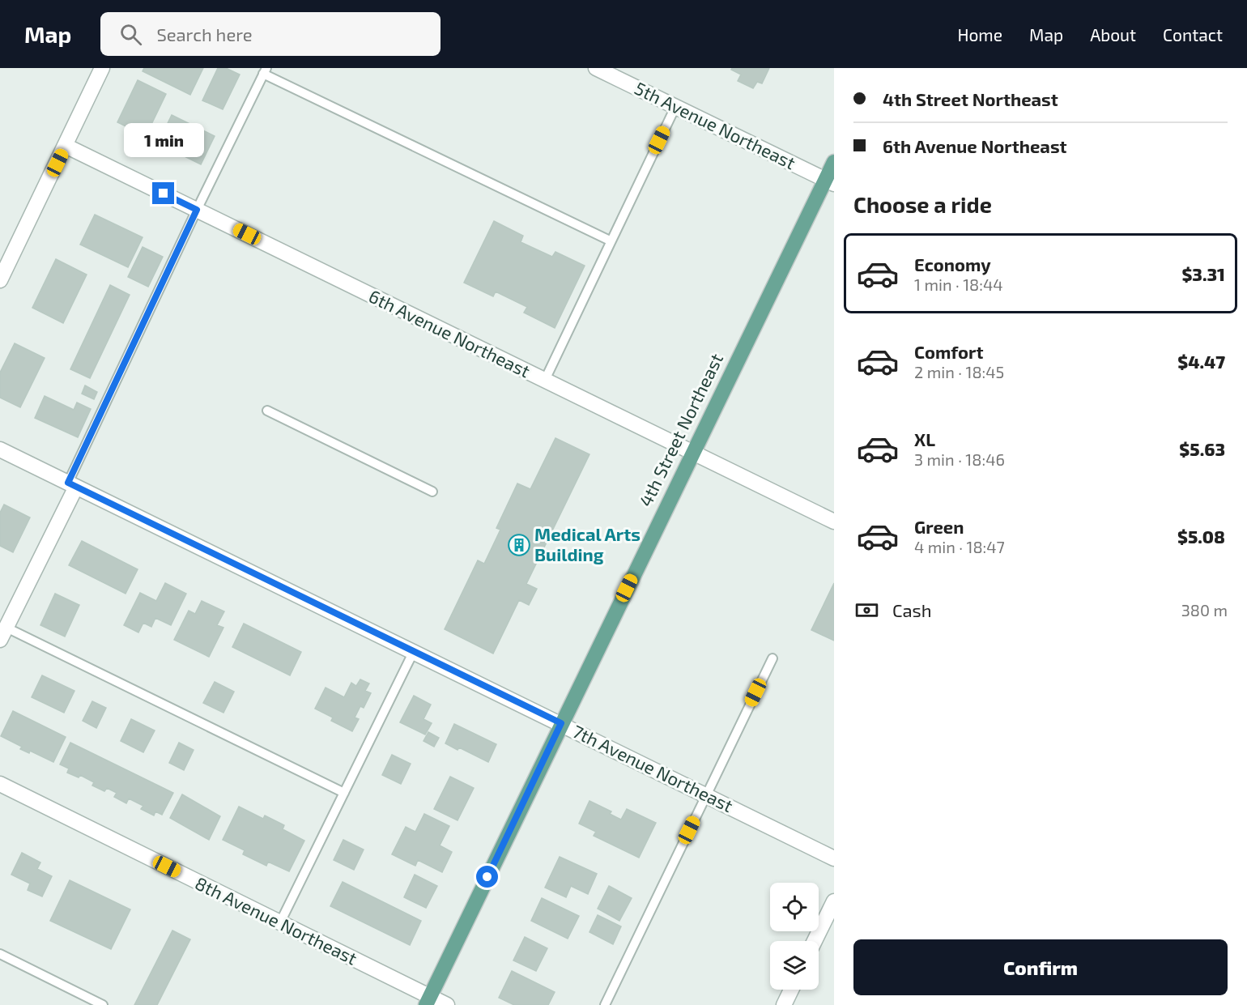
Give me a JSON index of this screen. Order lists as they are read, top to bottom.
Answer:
{
  "streets": {
    "main road": ["4th Street Northeast"],
    "street": [
      "5th Avenue Northeast",
      "6th Avenue Northeast",
      "7th Avenue Northeast",
      "8th Avenue Northeast"
    ]
  },
  "crossings": [
    ["5th Avenue Northeast", "4th Street Northeast"],
    ["6th Avenue Northeast", "4th Street Northeast"],
    ["4th Street Northeast", "7th Avenue Northeast"],
    ["4th Street Northeast", "8th Avenue Northeast"]
  ],
  "places": {
    "building": ["Medical Arts Building"]
  },
  "page": {
    "header": "Map",
    "search": "Search here",
    "nav": [
      "Home",
      "Map",
      "About",
      "Contact"
    ],
    "banner": ["4th Street Northeast", "6th Avenue Northeast"],
    "bubble": "1 min",
    "heading": "Choose a ride",
    "list": [
      {
        "name": "Economy",
        "note": "1 min · 18:44",
        "value": "$3.31"
      },
      {
        "name": "Comfort",
        "note": "2 min · 18:45",
        "value": "$4.47"
      },
      {
        "name": "XL",
        "note": "3 min · 18:46",
        "value": "$5.63"
      },
      {
        "name": "Green",
        "note": "4 min · 18:47",
        "value": "$5.08"
      }
    ],
    "pay": ["Cash", "380 m"],
    "buttons": "Confirm"
  }
}
